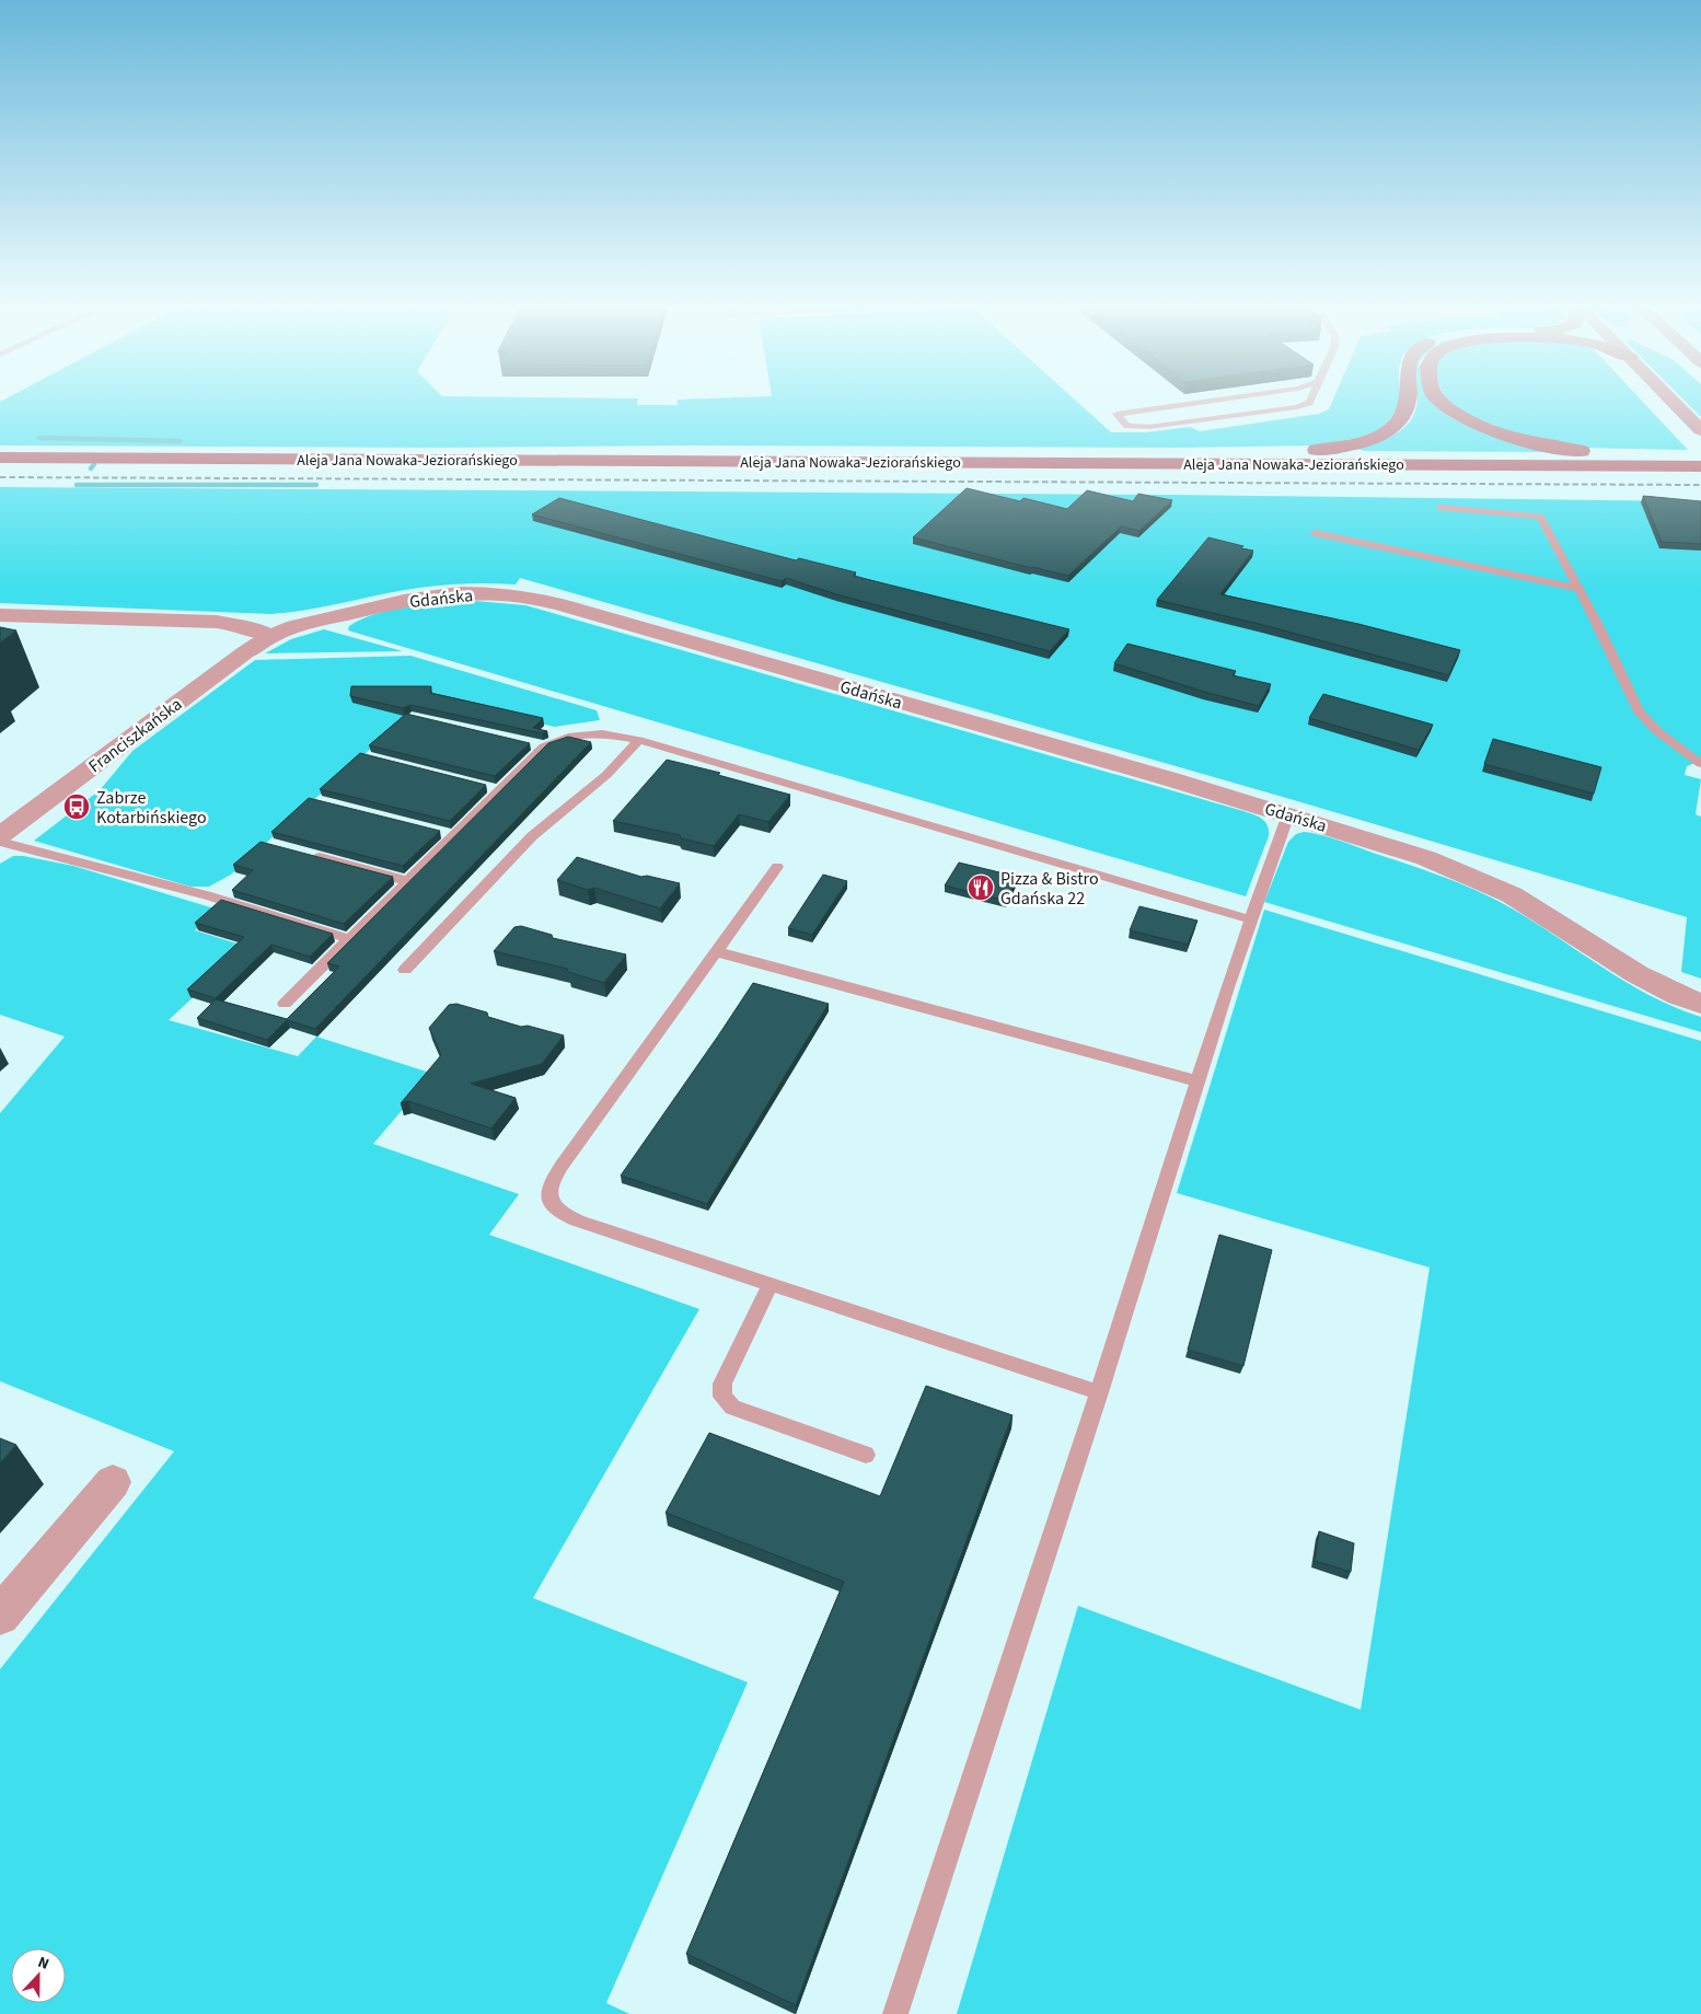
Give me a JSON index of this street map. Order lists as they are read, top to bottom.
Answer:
{
  "streets": {
    "main road": ["Aleja Jana Nowaka-Jeziorańskiego"],
    "street": ["Gdańska", "Franciszkańska"]
  },
  "crossings": [
    ["Gdańska", "Franciszkańska"]
  ],
  "places": {
    "bus stop": ["Zabrze Kotarbińskiego"],
    "restaurant": ["Pizza & Bistro Gdańska 22"]
  },
  "north": "top"
}
